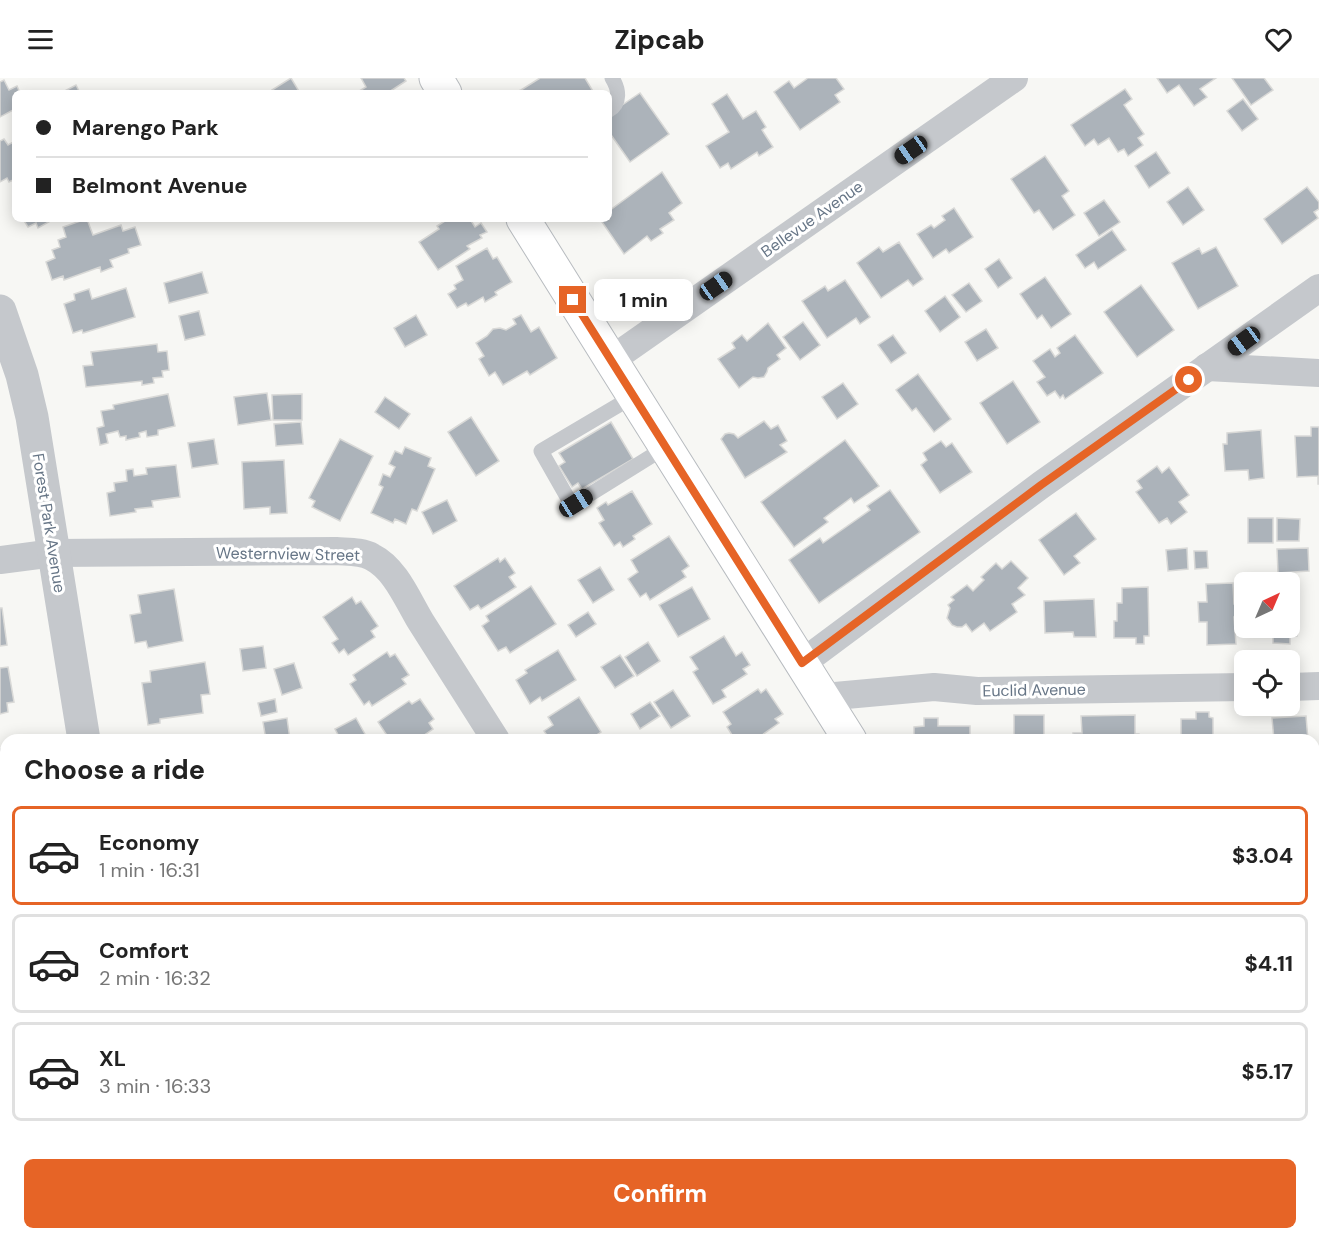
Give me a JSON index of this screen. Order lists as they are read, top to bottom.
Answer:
{
  "streets": {
    "street": [
      "Bellevue Avenue",
      "Forest Park Avenue",
      "Westernview Street",
      "Euclid Avenue"
    ]
  },
  "crossings": [
    ["Forest Park Avenue", "Westernview Street"]
  ],
  "north": "top right",
  "page": {
    "header": "Zipcab",
    "banner": ["Marengo Park", "Belmont Avenue"],
    "bubble": "1 min",
    "heading": "Choose a ride",
    "list": [
      {
        "name": "Economy",
        "note": "1 min · 16:31",
        "value": "$3.04"
      },
      {
        "name": "Comfort",
        "note": "2 min · 16:32",
        "value": "$4.11"
      },
      {
        "name": "XL",
        "note": "3 min · 16:33",
        "value": "$5.17"
      }
    ],
    "buttons": "Confirm"
  }
}
